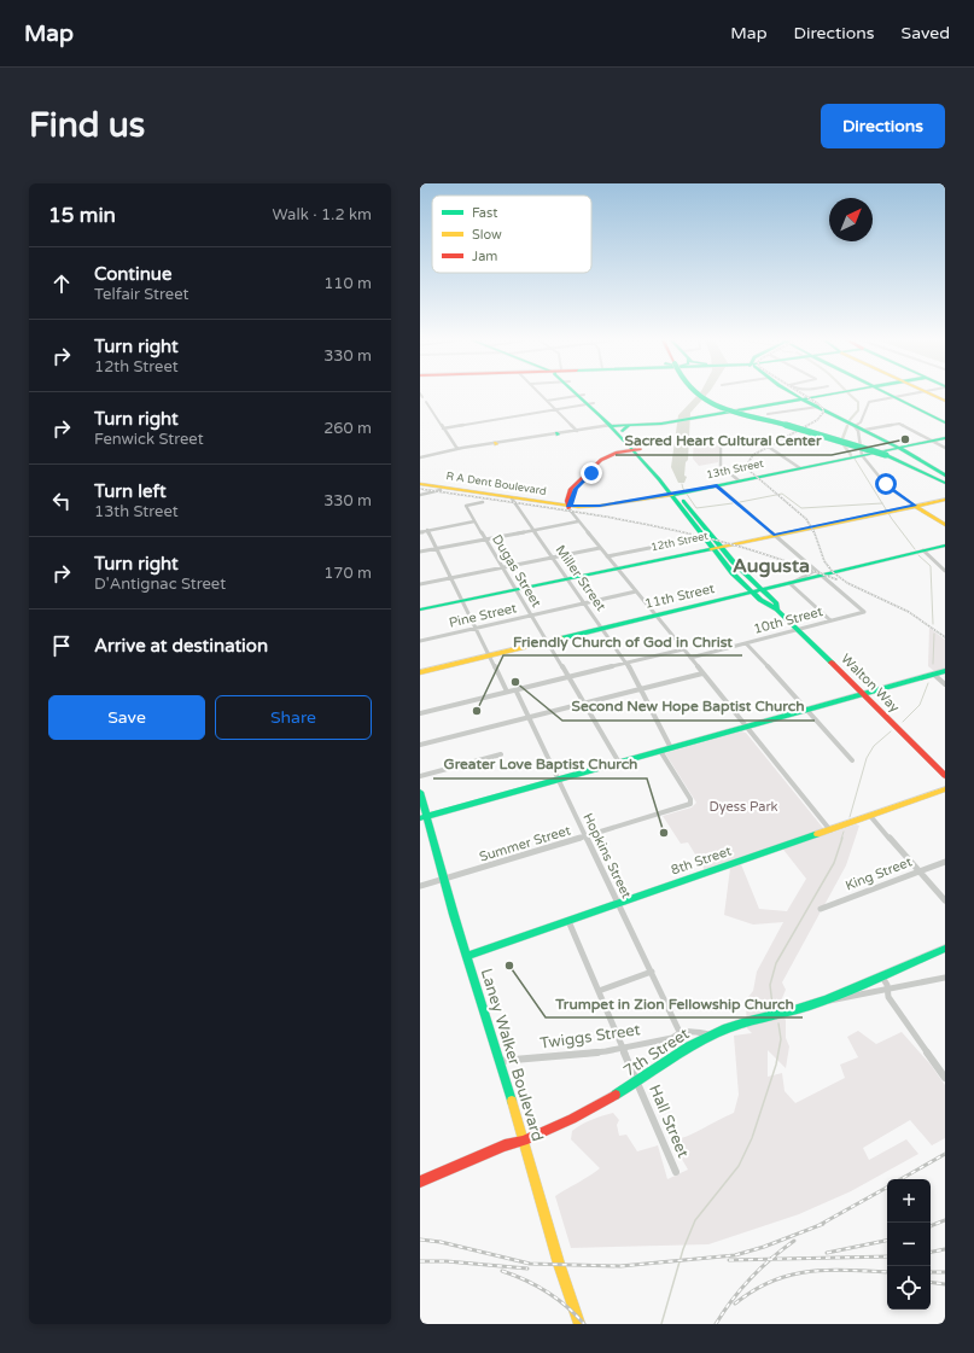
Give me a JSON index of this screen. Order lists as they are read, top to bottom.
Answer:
{
  "streets": {
    "main road": [
      "13th Street",
      "R A Dent Boulevard",
      "12th Street",
      "11th Street",
      "Walton Way",
      "8th Street",
      "7th Street",
      "Laney Walker Boulevard"
    ],
    "street": [
      "Dugas Street",
      "Miller Street",
      "Pine Street",
      "10th Street",
      "Summer Street",
      "Hopkins Street",
      "King Street",
      "Twiggs Street",
      "Hall Street"
    ]
  },
  "crossings": [
    ["13th Street", "R A Dent Boulevard"],
    ["13th Street", "Miller Street"],
    ["13th Street", "Walton Way"],
    ["R A Dent Boulevard", "Miller Street"],
    ["12th Street", "Dugas Street"],
    ["12th Street", "Miller Street"],
    ["12th Street", "Walton Way"],
    ["Dugas Street", "11th Street"],
    ["Dugas Street", "Pine Street"],
    ["Miller Street", "11th Street"],
    ["Miller Street", "Pine Street"],
    ["11th Street", "10th Street"],
    ["11th Street", "Walton Way"],
    ["10th Street", "Walton Way"],
    ["Summer Street", "Hopkins Street"],
    ["Summer Street", "Laney Walker Boulevard"],
    ["Hopkins Street", "8th Street"],
    ["Hopkins Street", "Twiggs Street"],
    ["8th Street", "Laney Walker Boulevard"],
    ["8th Street", "Hall Street"],
    ["Twiggs Street", "7th Street"],
    ["Twiggs Street", "Laney Walker Boulevard"],
    ["Twiggs Street", "Hall Street"],
    ["7th Street", "Laney Walker Boulevard"],
    ["7th Street", "Hall Street"]
  ],
  "districts": ["Augusta"],
  "parks": ["Dyess Park"],
  "places": [
    "Sacred Heart Cultural Center",
    "Second New Hope Baptist Church",
    "Friendly Church of God in Christ",
    "Greater Love Baptist Church",
    "Trumpet in Zion Fellowship Church"
  ],
  "legend": ["Fast", "Slow", "Jam"],
  "north": "top right",
  "page": {
    "header": "Map",
    "nav": ["Map", "Directions", "Saved"],
    "buttons": [
      "Directions",
      ["Save", "Share"]
    ],
    "title": "Find us",
    "heading": ["15 min", "Walk · 1.2 km"],
    "list": [
      ["Continue", "Telfair Street", "110 m"],
      ["Turn right", "12th Street", "330 m"],
      ["Turn right", "Fenwick Street", "260 m"],
      ["Turn left", "13th Street", "330 m"],
      ["Turn right", "D'Antignac Street", "170 m"],
      "Arrive at destination"
    ],
    "map_buttons": ["+", "−"]
  }
}
